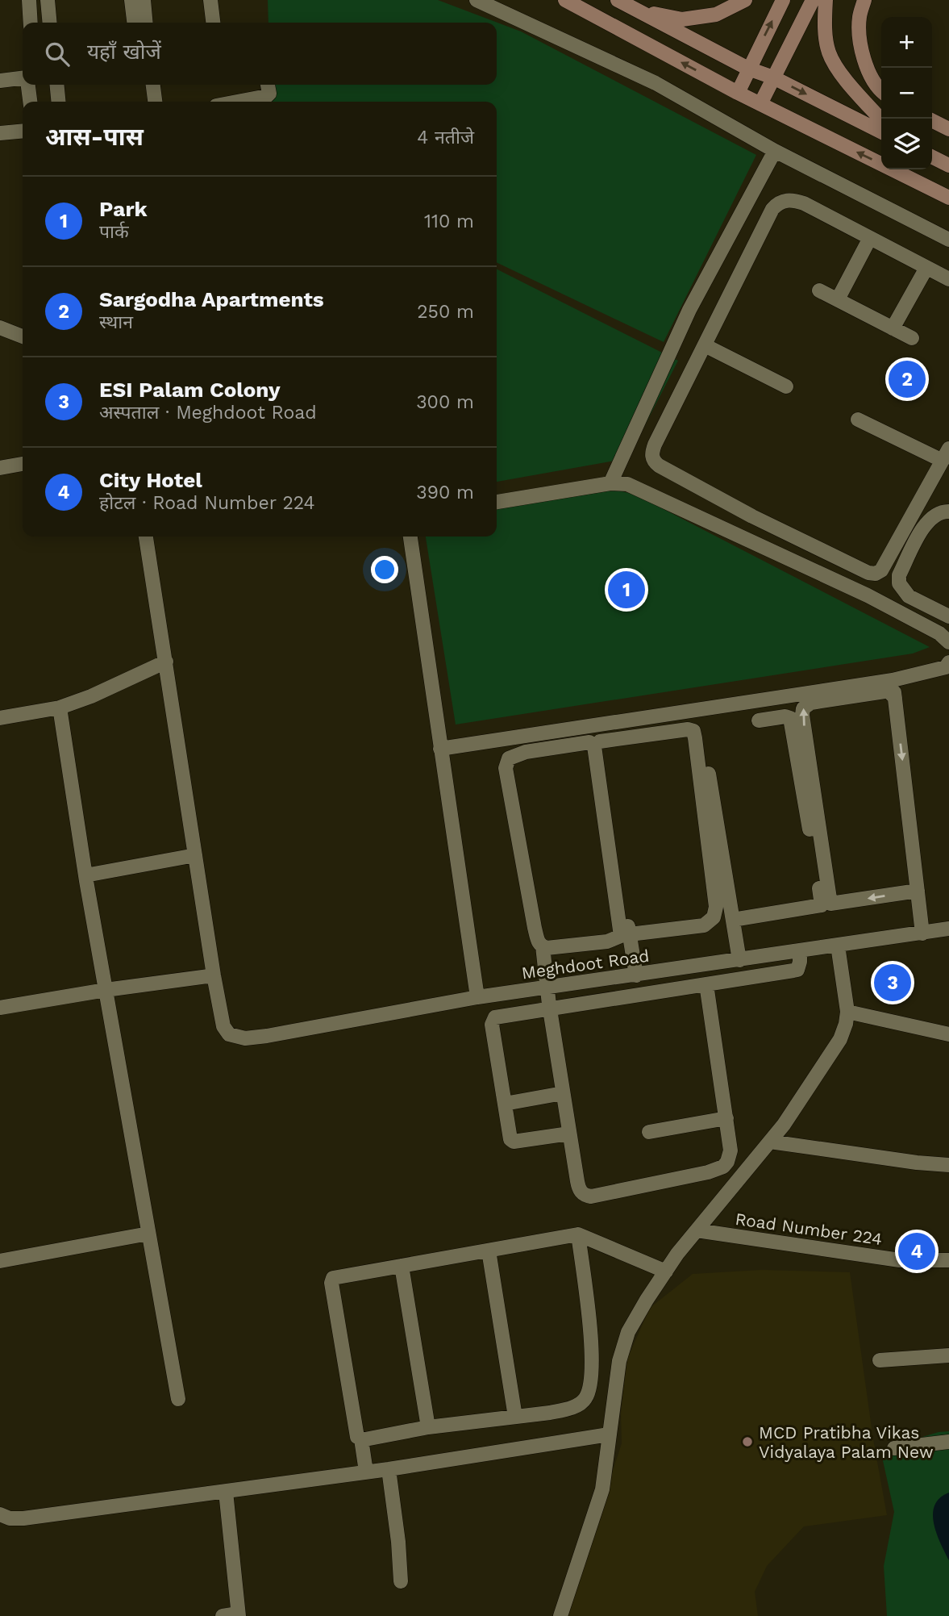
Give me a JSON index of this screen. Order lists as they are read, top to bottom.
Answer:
{
  "streets": {
    "street": ["Meghdoot Road", "Road Number 224"]
  },
  "places": ["MCD Pratibha Vikas Vidyalaya Palam New"],
  "page": {
    "map_buttons": ["+", "−"],
    "search": "यहाँ खोजें",
    "heading": ["आस-पास", "4 नतीजे"],
    "list": [
      {
        "mark": "1",
        "name": "Park",
        "note": "पार्क",
        "value": "110 m"
      },
      {
        "mark": "2",
        "name": "Sargodha Apartments",
        "note": "स्थान",
        "value": "250 m"
      },
      {
        "mark": "3",
        "name": "ESI Palam Colony",
        "note": "अस्पताल · Meghdoot Road",
        "value": "300 m"
      },
      {
        "mark": "4",
        "name": "City Hotel",
        "note": "होटल · Road Number 224",
        "value": "390 m"
      }
    ],
    "pins": [
      "2",
      "1",
      "3",
      "4"
    ]
  }
}
